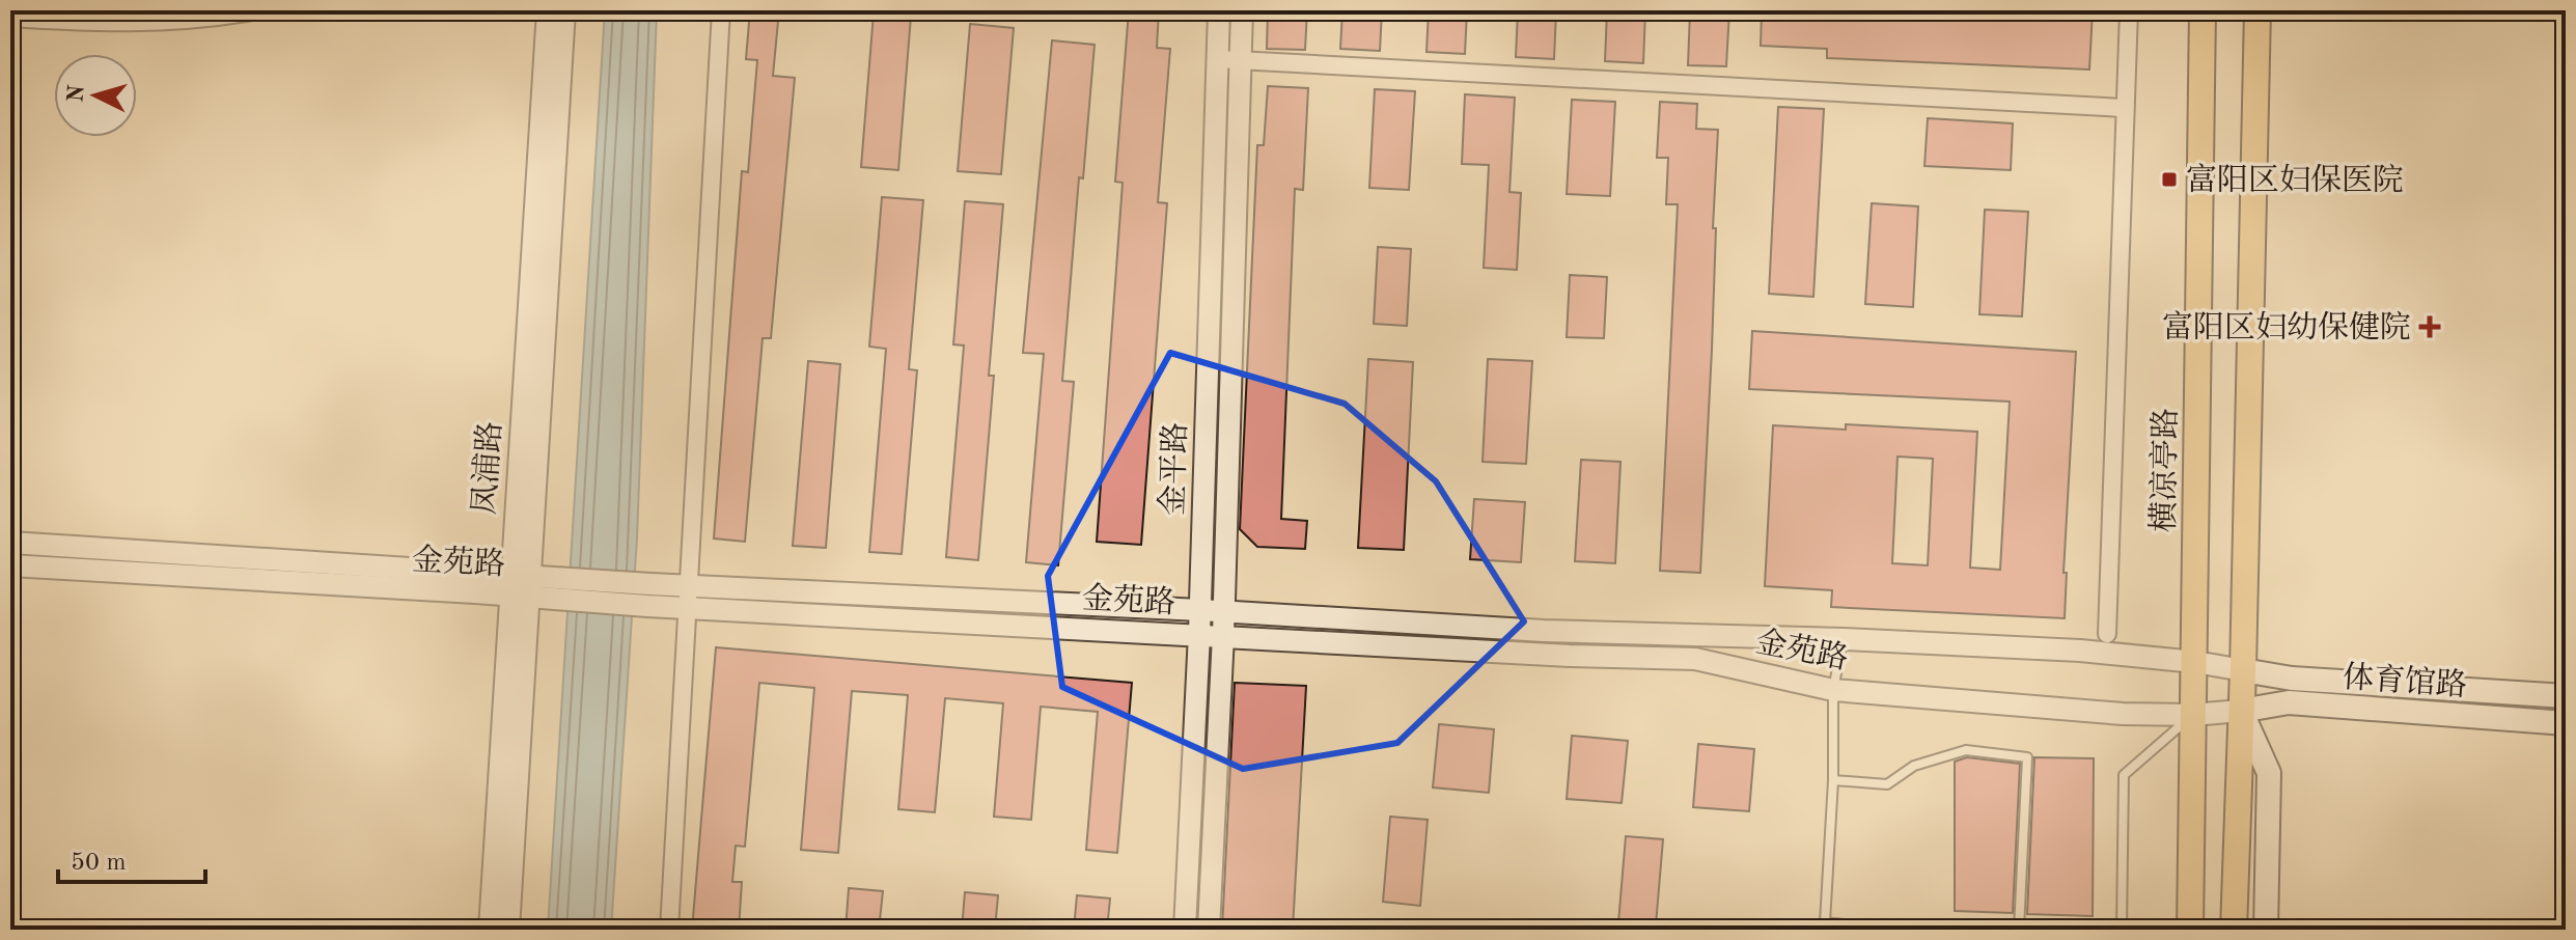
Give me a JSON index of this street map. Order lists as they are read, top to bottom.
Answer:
{
  "streets": {
    "main road": ["横凉亭路", "体育馆路"],
    "street": ["凤浦路", "金平路", "金苑路"]
  },
  "crossings": [
    ["凤浦路", "金苑路"],
    ["金平路", "金苑路"],
    ["横凉亭路", "金苑路"],
    ["金苑路", "体育馆路"]
  ],
  "places": {
    "transit": ["富阳区妇保医院"],
    "health": ["富阳区妇幼保健院"]
  },
  "scale_bar": "50 m",
  "north": "left"
}
